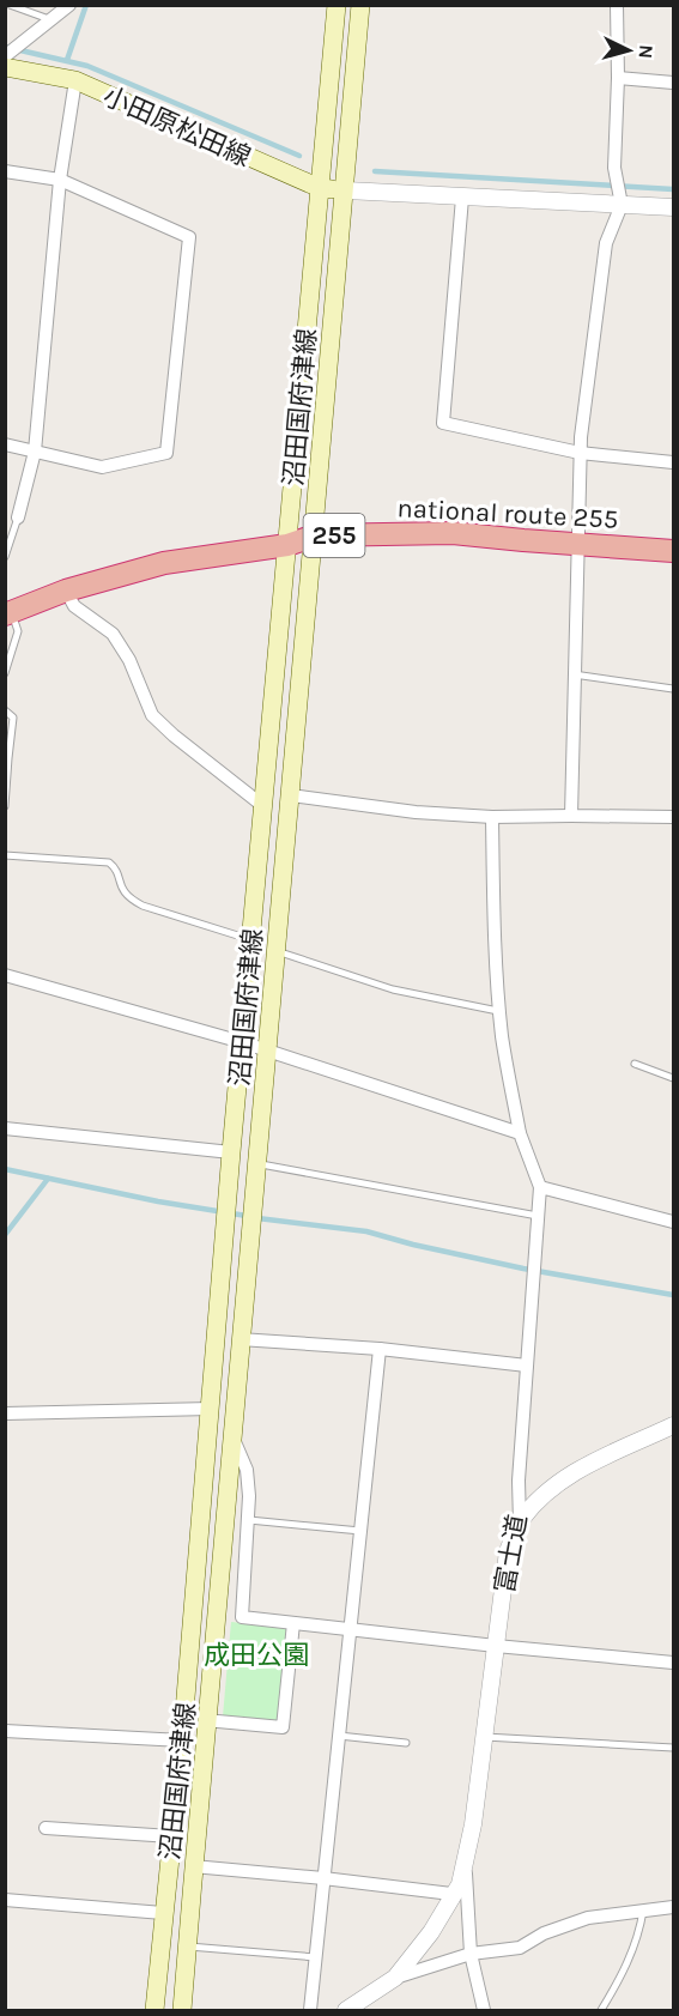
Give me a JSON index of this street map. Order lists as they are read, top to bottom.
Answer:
{
  "streets": {
    "highway": ["national route 255", "255"],
    "main road": ["小田原松田線", "沼田国府津線"],
    "street": ["富士道"]
  },
  "crossings": [
    ["小田原松田線", "沼田国府津線"],
    ["沼田国府津線", "national route 255"]
  ],
  "parks": ["成田公園"],
  "north": "right"
}
